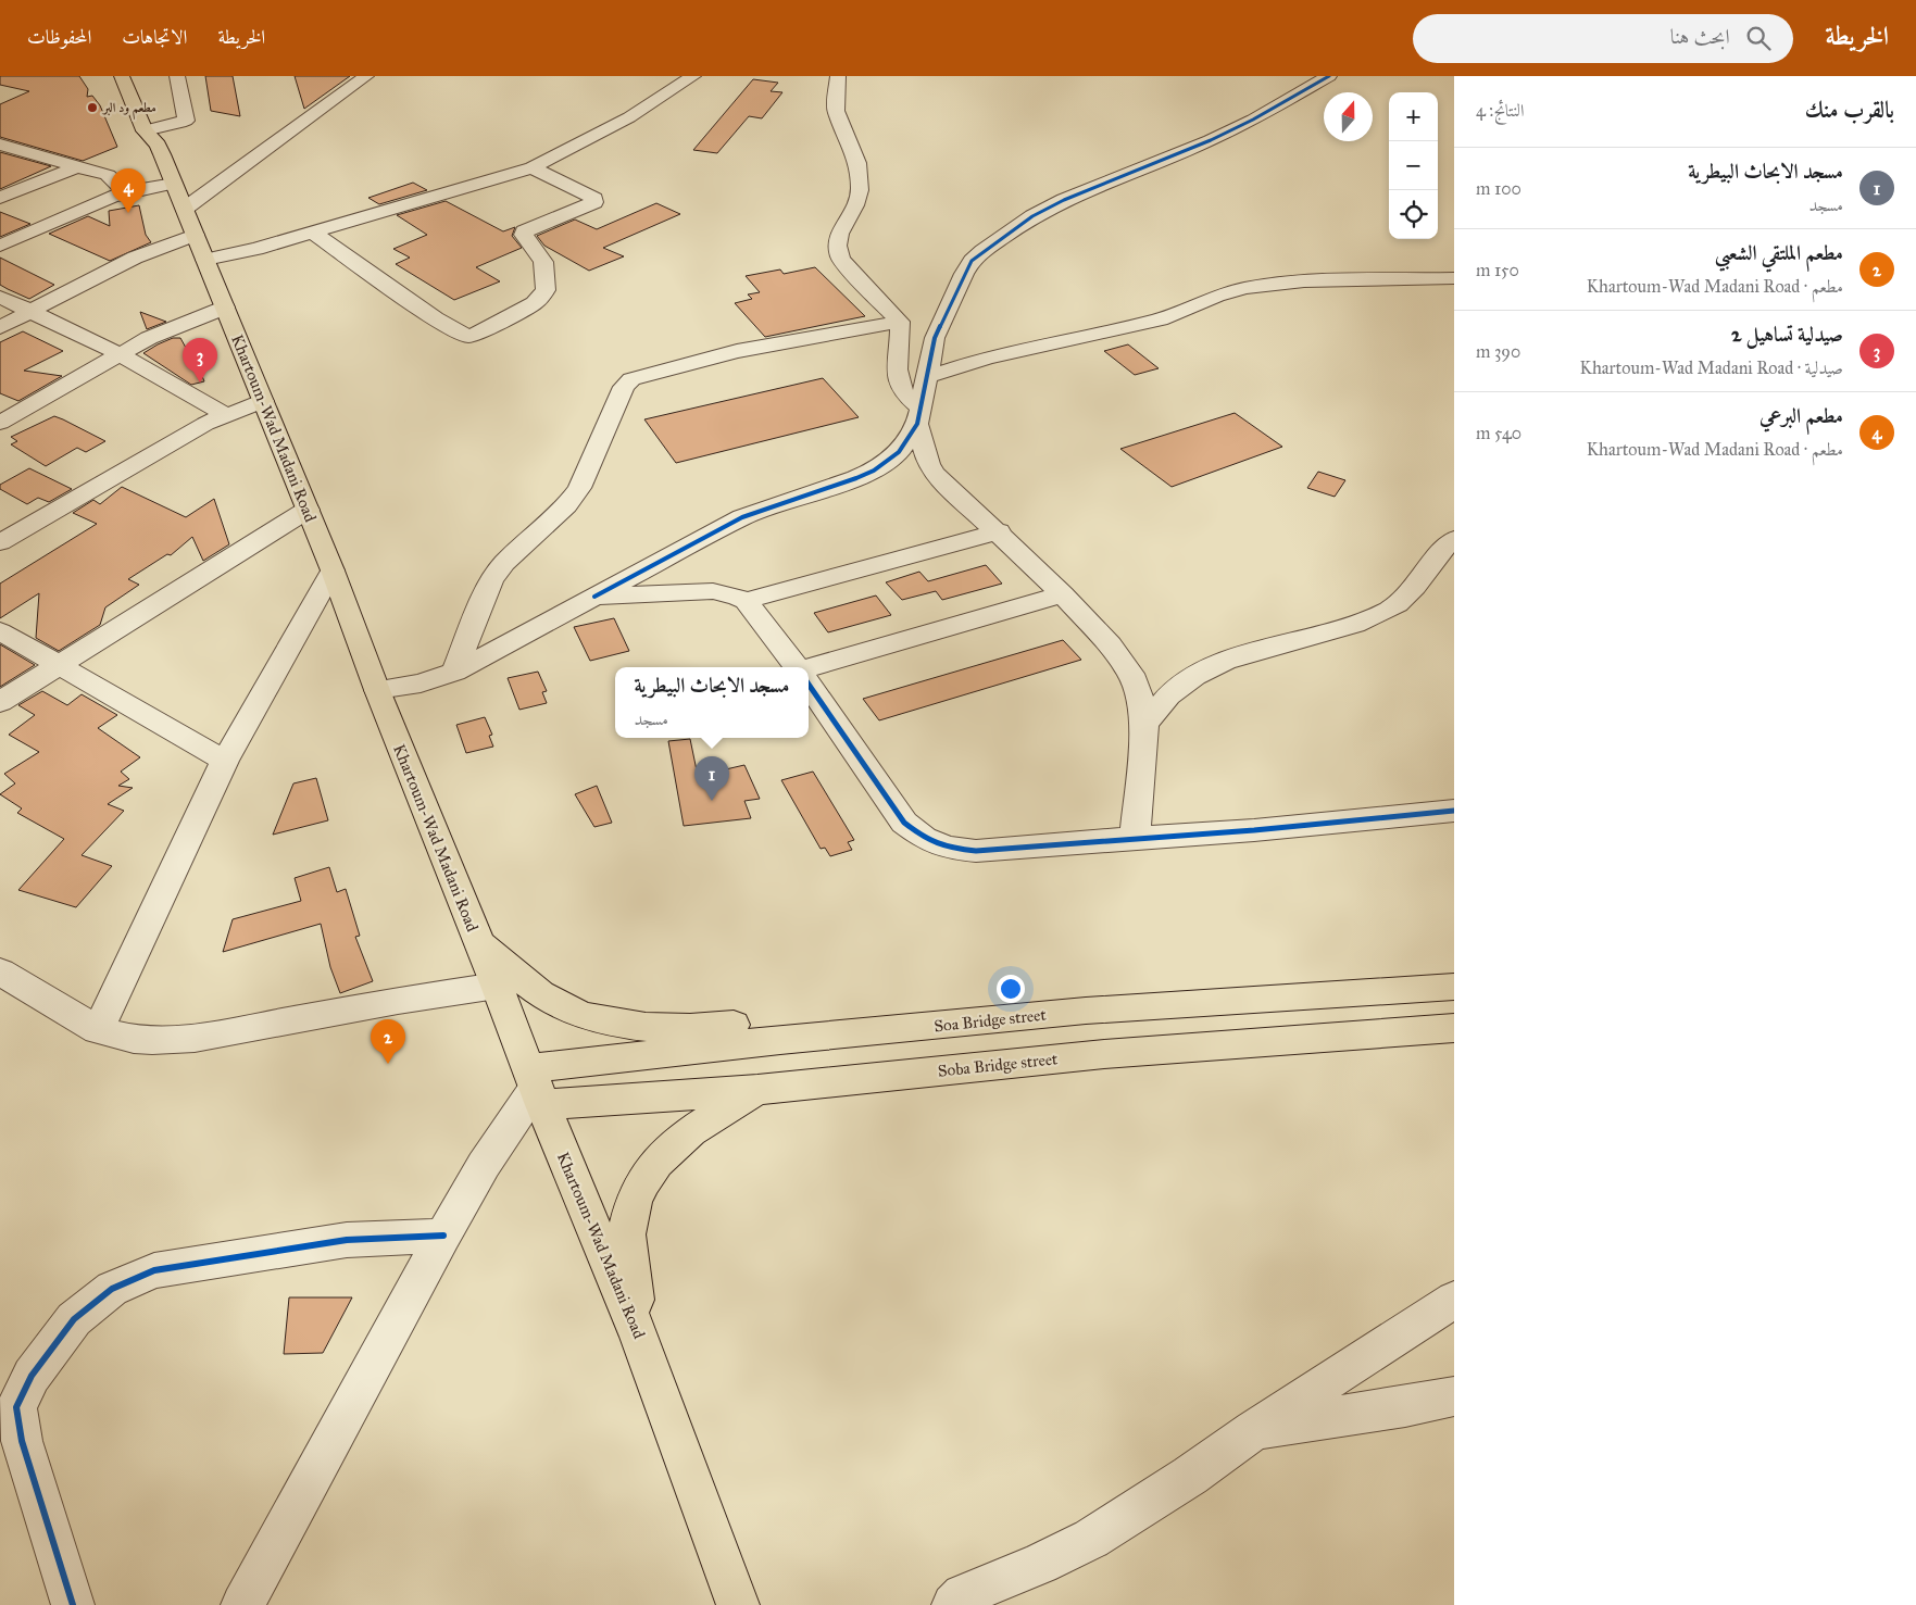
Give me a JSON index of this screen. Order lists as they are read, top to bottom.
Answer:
{
  "streets": {
    "highway": ["Khartoum-Wad Madani Road", "Soa Bridge street", "Soba Bridge street"]
  },
  "crossings": [
    ["Khartoum-Wad Madani Road", "Soa Bridge street"],
    ["Khartoum-Wad Madani Road", "Soba Bridge street"],
    ["Soa Bridge street", "Soba Bridge street"]
  ],
  "places": ["مطعم ود البر"],
  "north": "top",
  "page": {
    "header": "الخريطة",
    "search": "ابحث هنا",
    "nav": ["الخريطة", "الاتجاهات", "المحفوظات"],
    "heading": ["بالقرب منك", "النتائج: 4"],
    "map_buttons": ["+", "−"],
    "list": [
      {
        "mark": "1",
        "name": "مسجد الابحاث البيطرية",
        "note": "مسجد",
        "value": "100 m"
      },
      {
        "mark": "2",
        "name": "مطعم الملتقي الشعبي",
        "note": "مطعم · Khartoum-Wad Madani Road",
        "value": "150 m"
      },
      {
        "mark": "3",
        "name": "صيدلية تساهيل 2",
        "note": "صيدلية · Khartoum-Wad Madani Road",
        "value": "390 m"
      },
      {
        "mark": "4",
        "name": "مطعم البرعي",
        "note": "مطعم · Khartoum-Wad Madani Road",
        "value": "540 m"
      }
    ],
    "pins": [
      "4",
      "3",
      "1",
      "2"
    ],
    "popup": ["مسجد الابحاث البيطرية", "مسجد"]
  }
}
